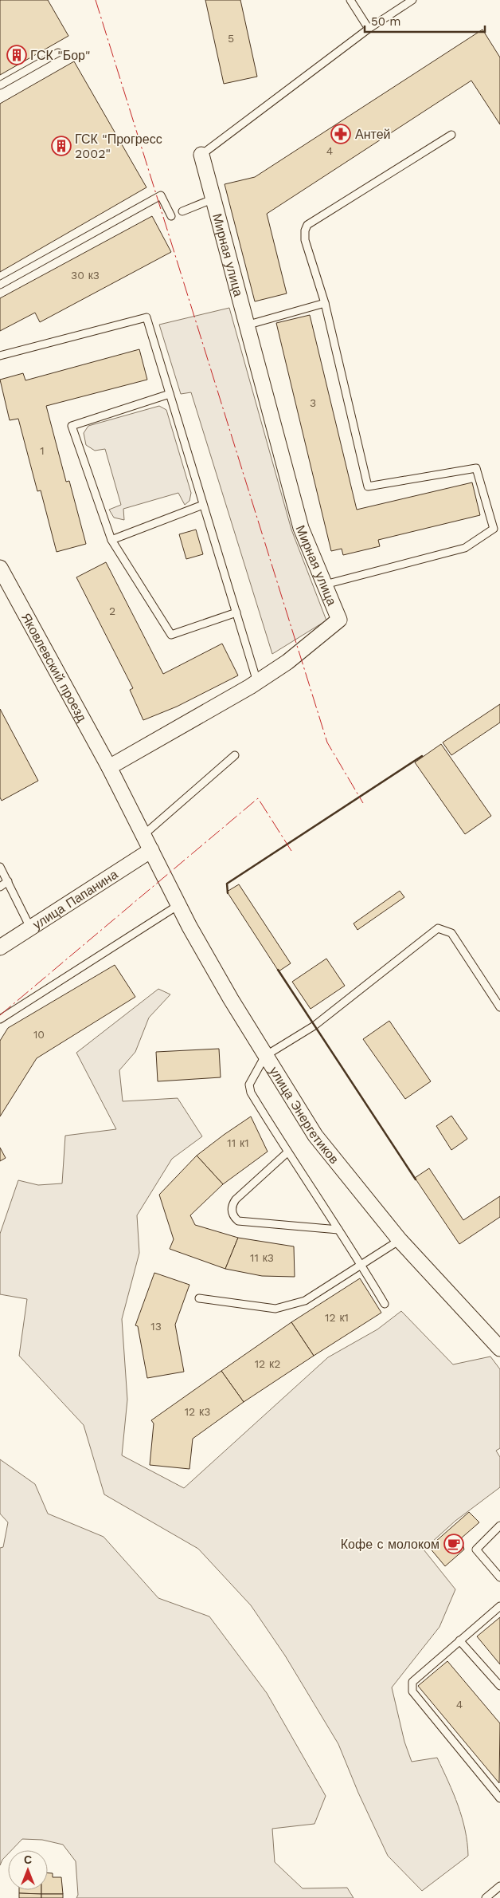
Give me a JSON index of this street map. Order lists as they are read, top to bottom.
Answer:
{
  "streets": {
    "street": [
      "Мирная улица",
      "Яковлевский проезд",
      "улица Папанина",
      "улица Энергетиков"
    ]
  },
  "crossings": [
    ["Мирная улица", "Яковлевский проезд"],
    ["улица Папанина", "улица Энергетиков"]
  ],
  "places": {
    "building": ["ГСК \"Бор\"", "ГСК \"Прогресс 2002\""],
    "pharmacy": ["Антей"],
    "cafe": ["Кофе с молоком"]
  },
  "house_numbers": [
    "5",
    "4",
    "30 к3",
    "3",
    "1",
    "2",
    "10",
    "11 к1",
    "11 к3",
    "12 к1",
    "13",
    "12 к2",
    "12 к3",
    "4"
  ],
  "scale_bar": "50 m",
  "north": "top"
}
